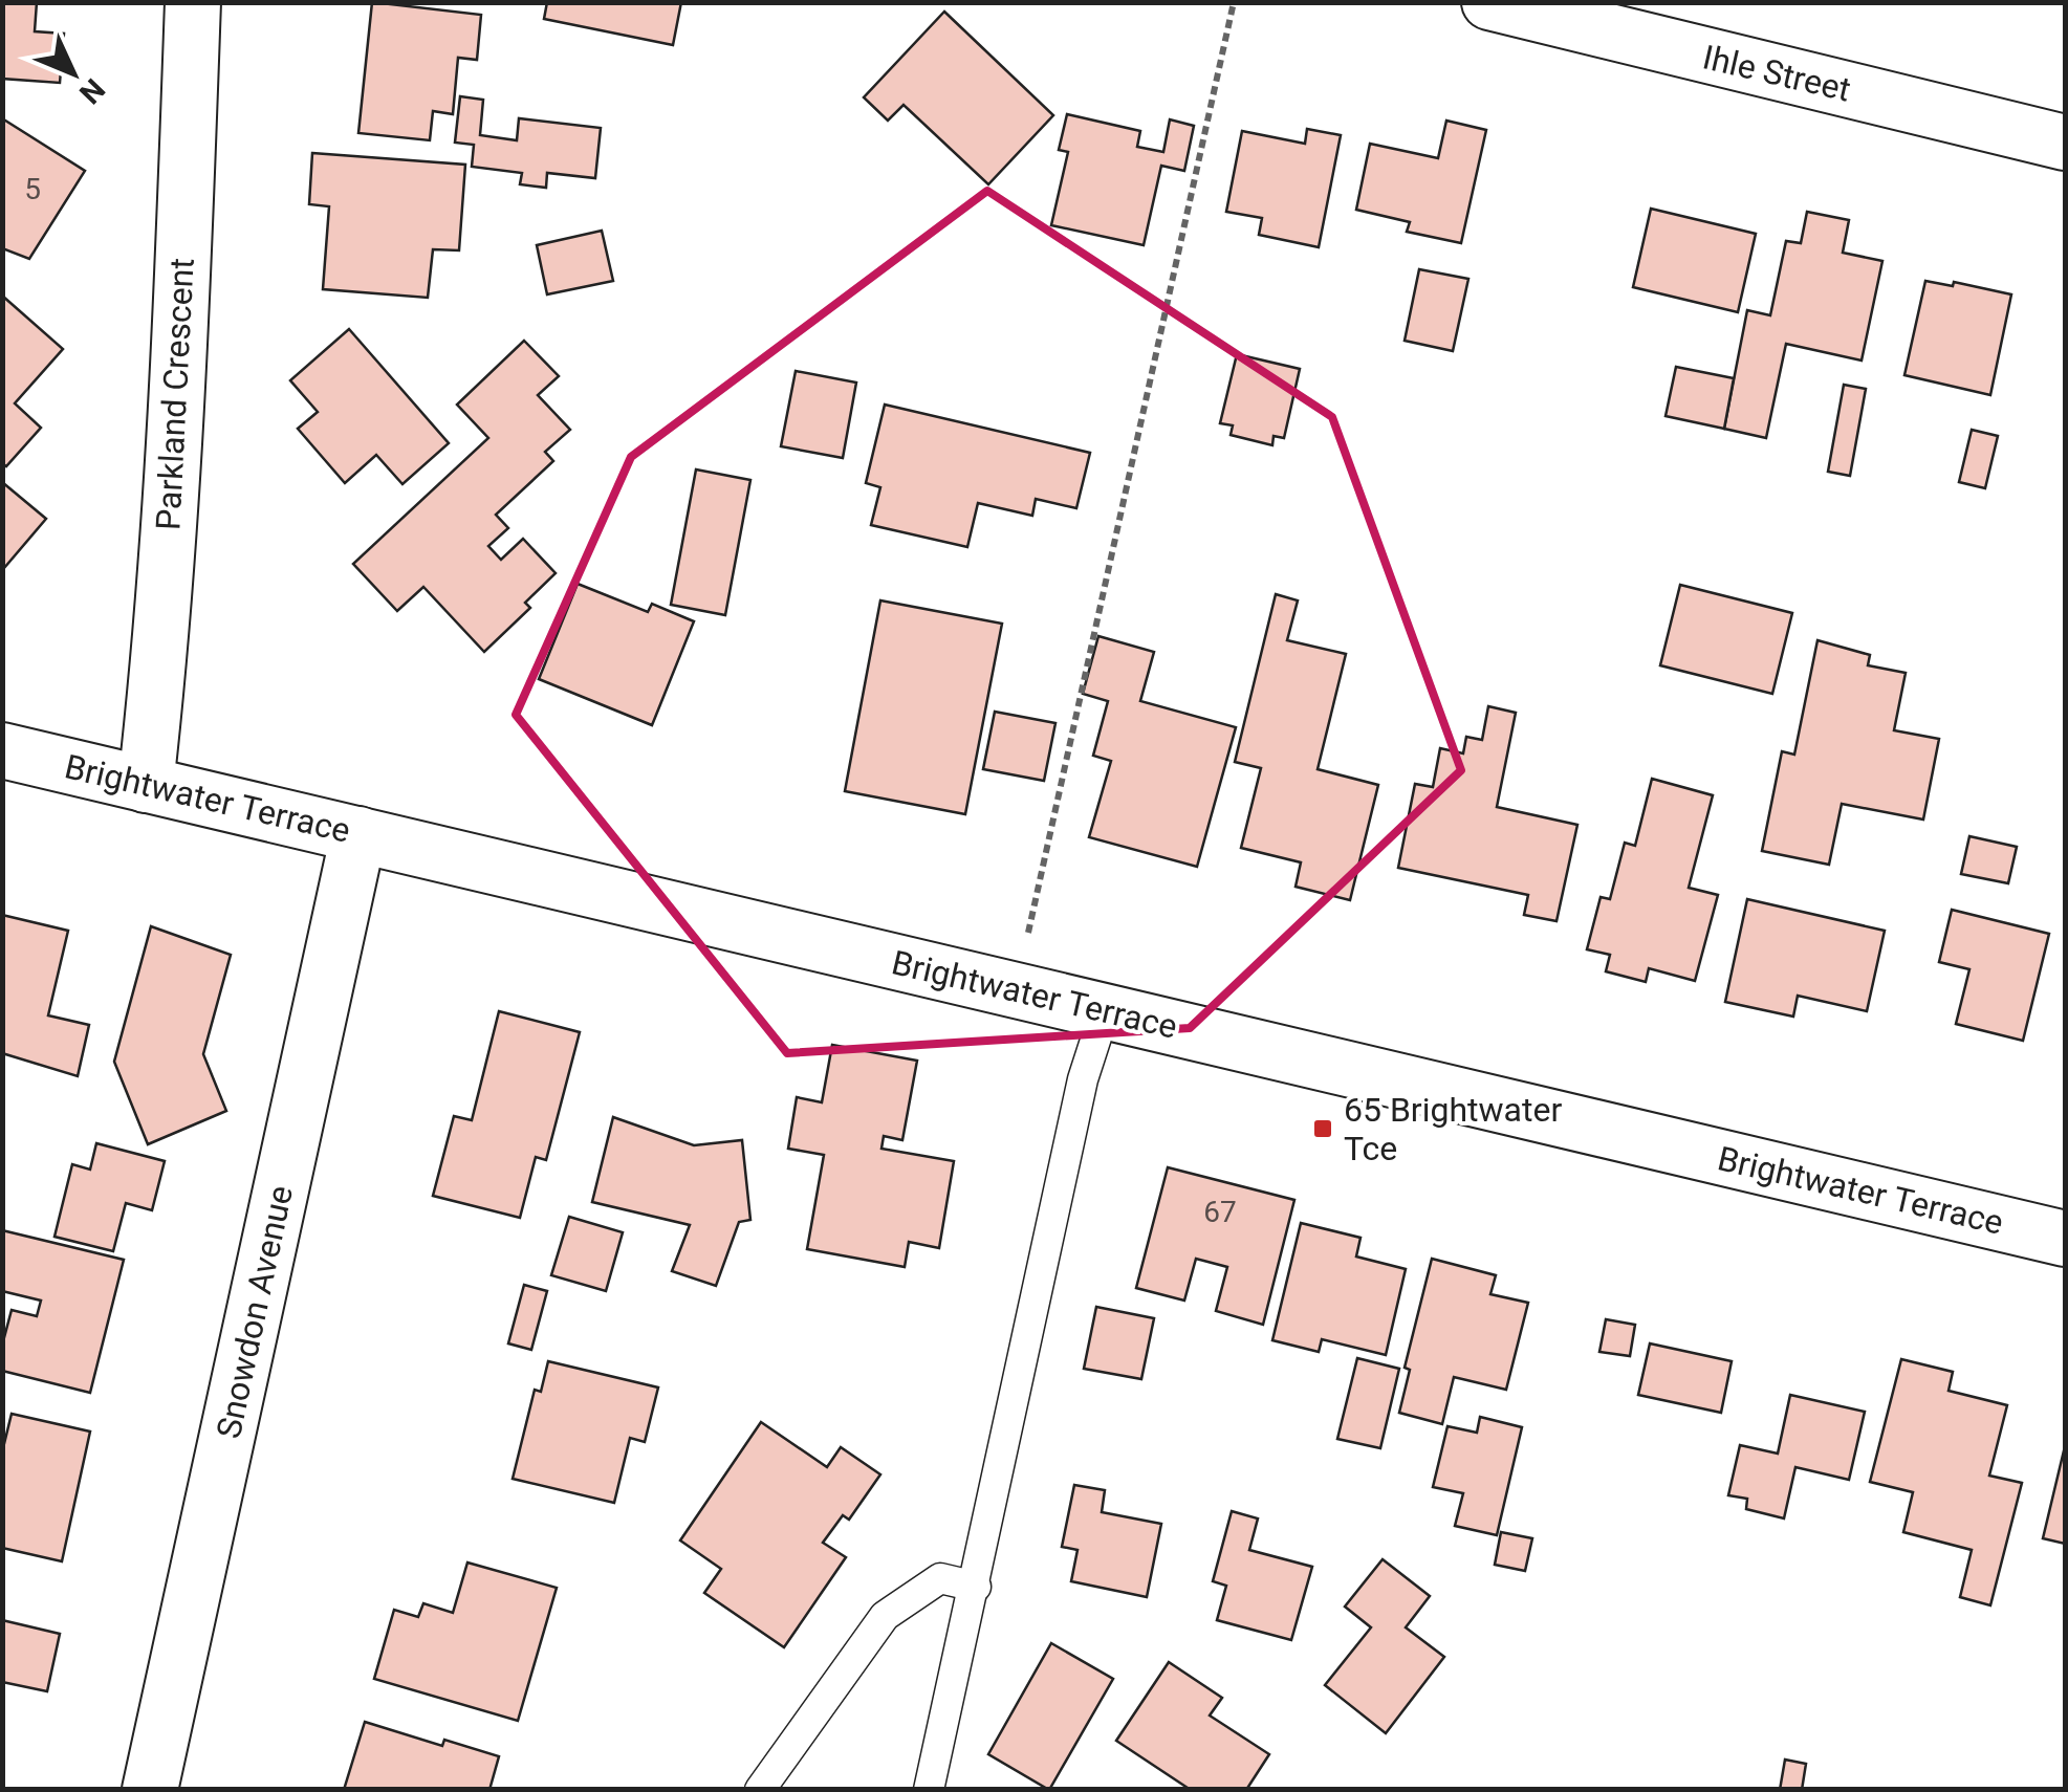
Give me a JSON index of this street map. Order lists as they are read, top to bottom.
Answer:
{
  "streets": {
    "street": [
      "Ihle Street",
      "Parkland Crescent",
      "Brightwater Terrace",
      "Snowdon Avenue"
    ]
  },
  "crossings": [
    ["Parkland Crescent", "Brightwater Terrace"],
    ["Brightwater Terrace", "Snowdon Avenue"]
  ],
  "places": {
    "transit": ["65 Brightwater Tce"]
  },
  "house_numbers": ["5", "67"],
  "north": "bottom right"
}
